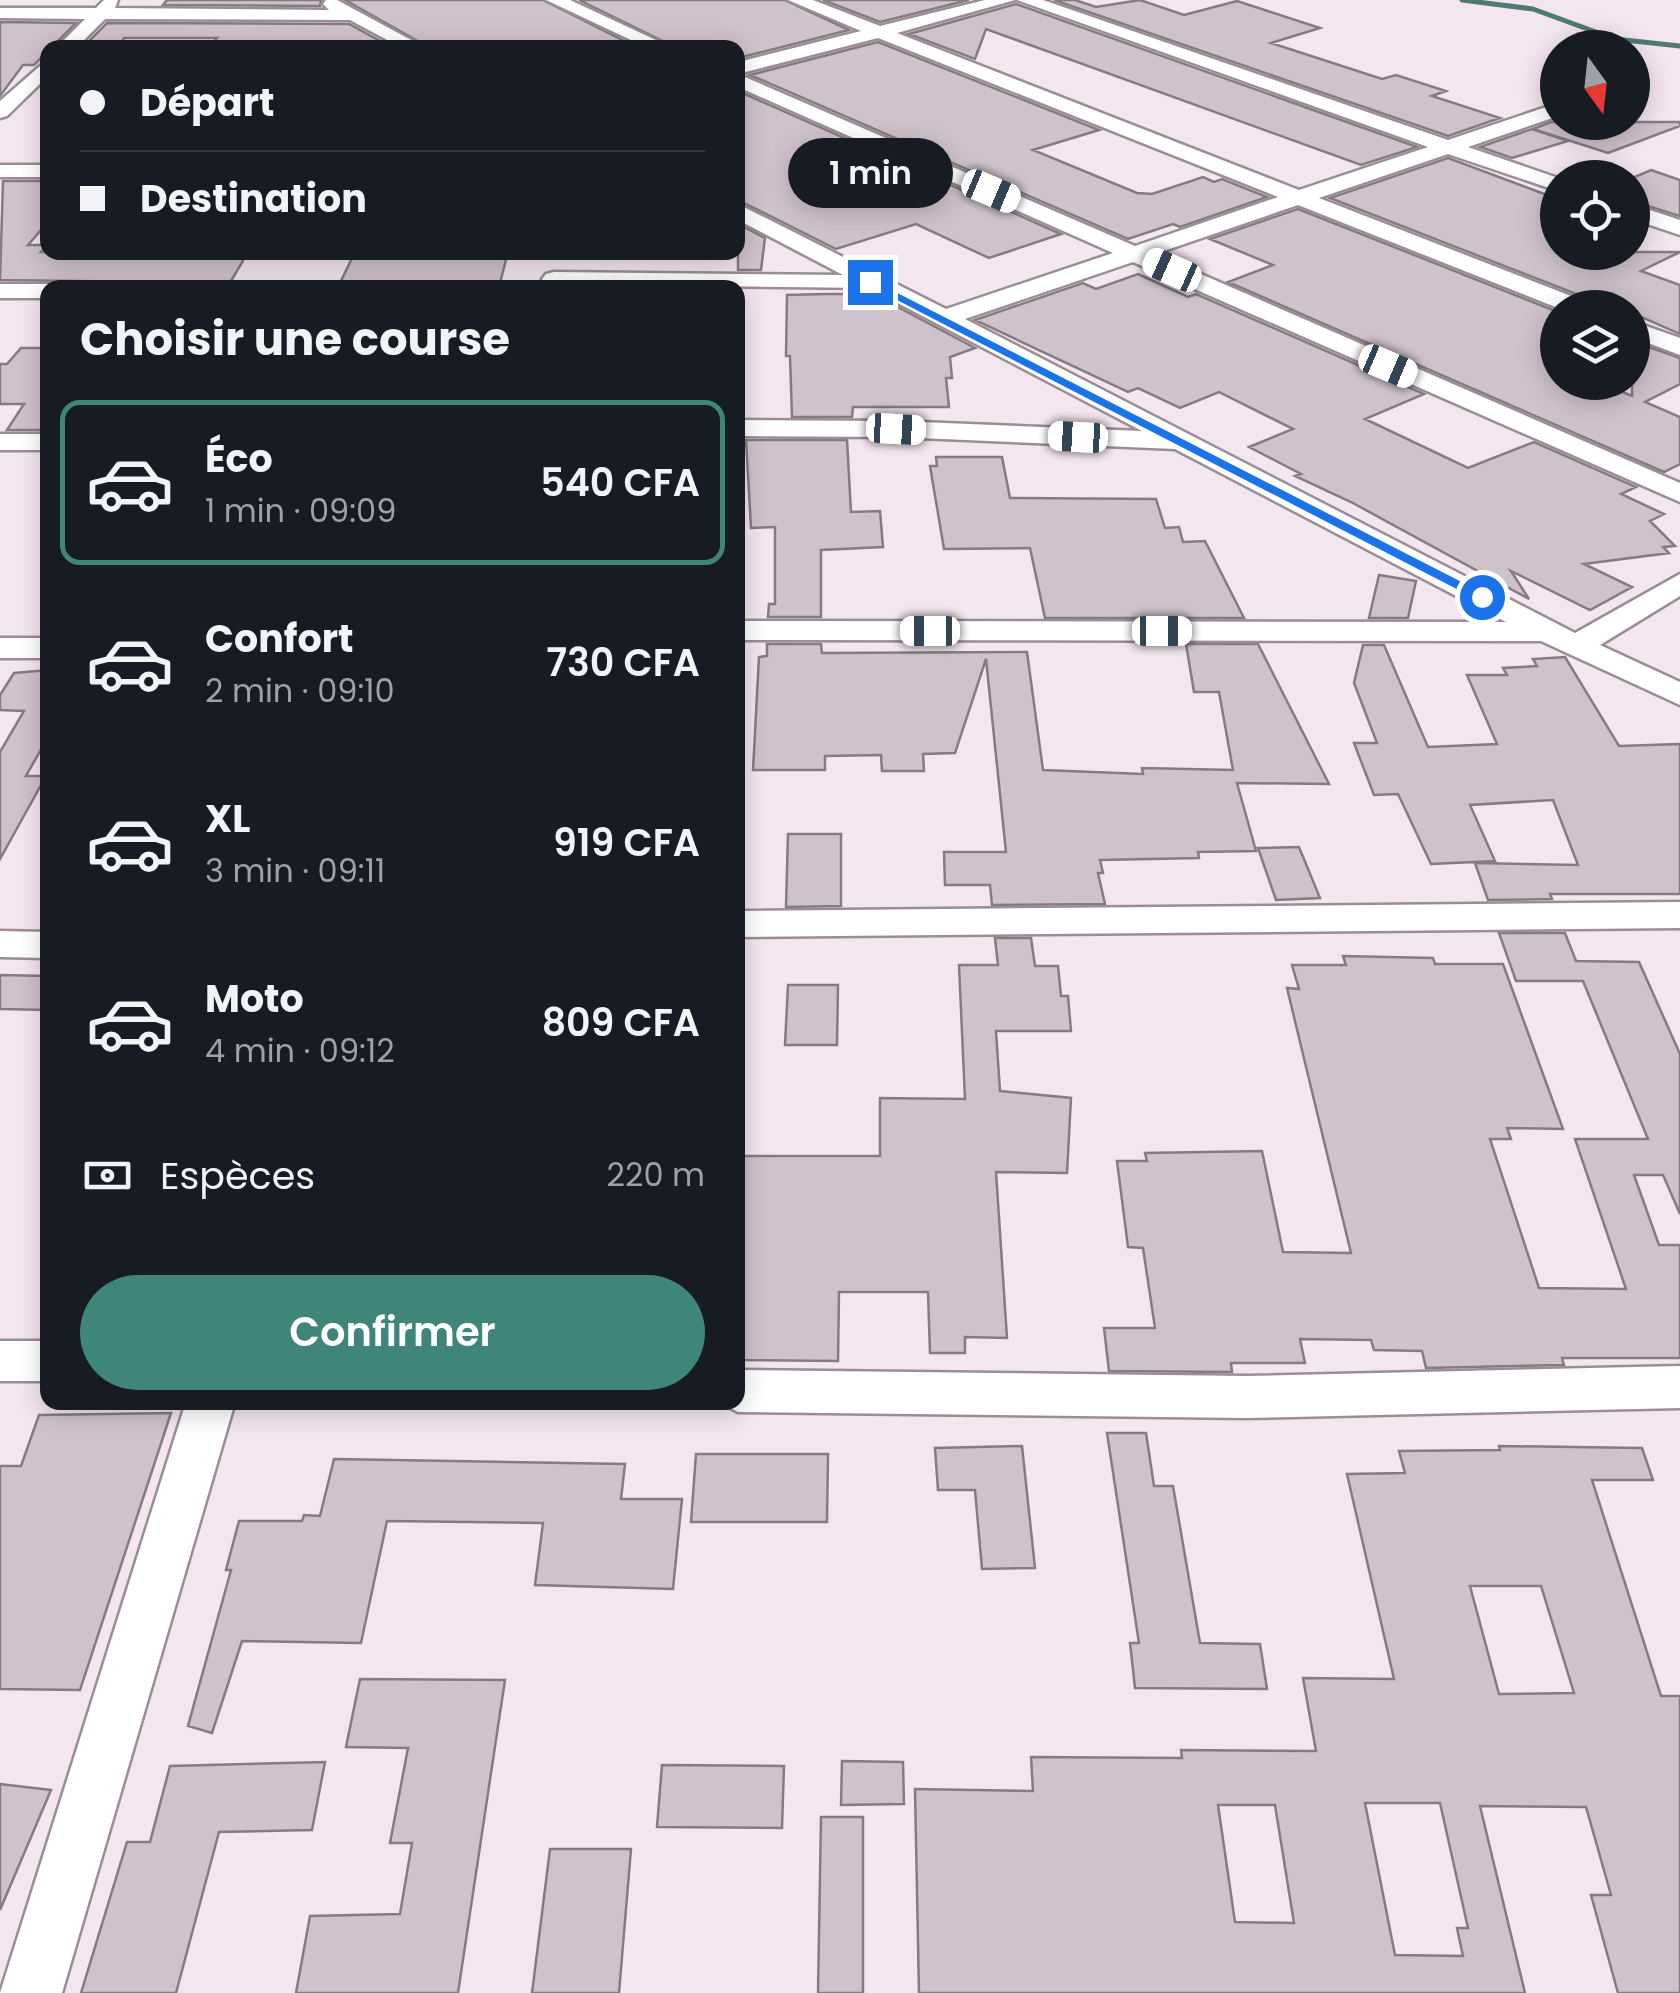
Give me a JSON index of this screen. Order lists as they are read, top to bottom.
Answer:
{
  "north": "bottom",
  "page": {
    "banner": ["Départ", "Destination"],
    "bubble": "1 min",
    "heading": "Choisir une course",
    "list": [
      {
        "name": "Éco",
        "note": "1 min · 09:09",
        "value": "540 CFA"
      },
      {
        "name": "Confort",
        "note": "2 min · 09:10",
        "value": "730 CFA"
      },
      {
        "name": "XL",
        "note": "3 min · 09:11",
        "value": "919 CFA"
      },
      {
        "name": "Moto",
        "note": "4 min · 09:12",
        "value": "809 CFA"
      }
    ],
    "pay": ["Espèces", "220 m"],
    "buttons": "Confirmer"
  }
}
